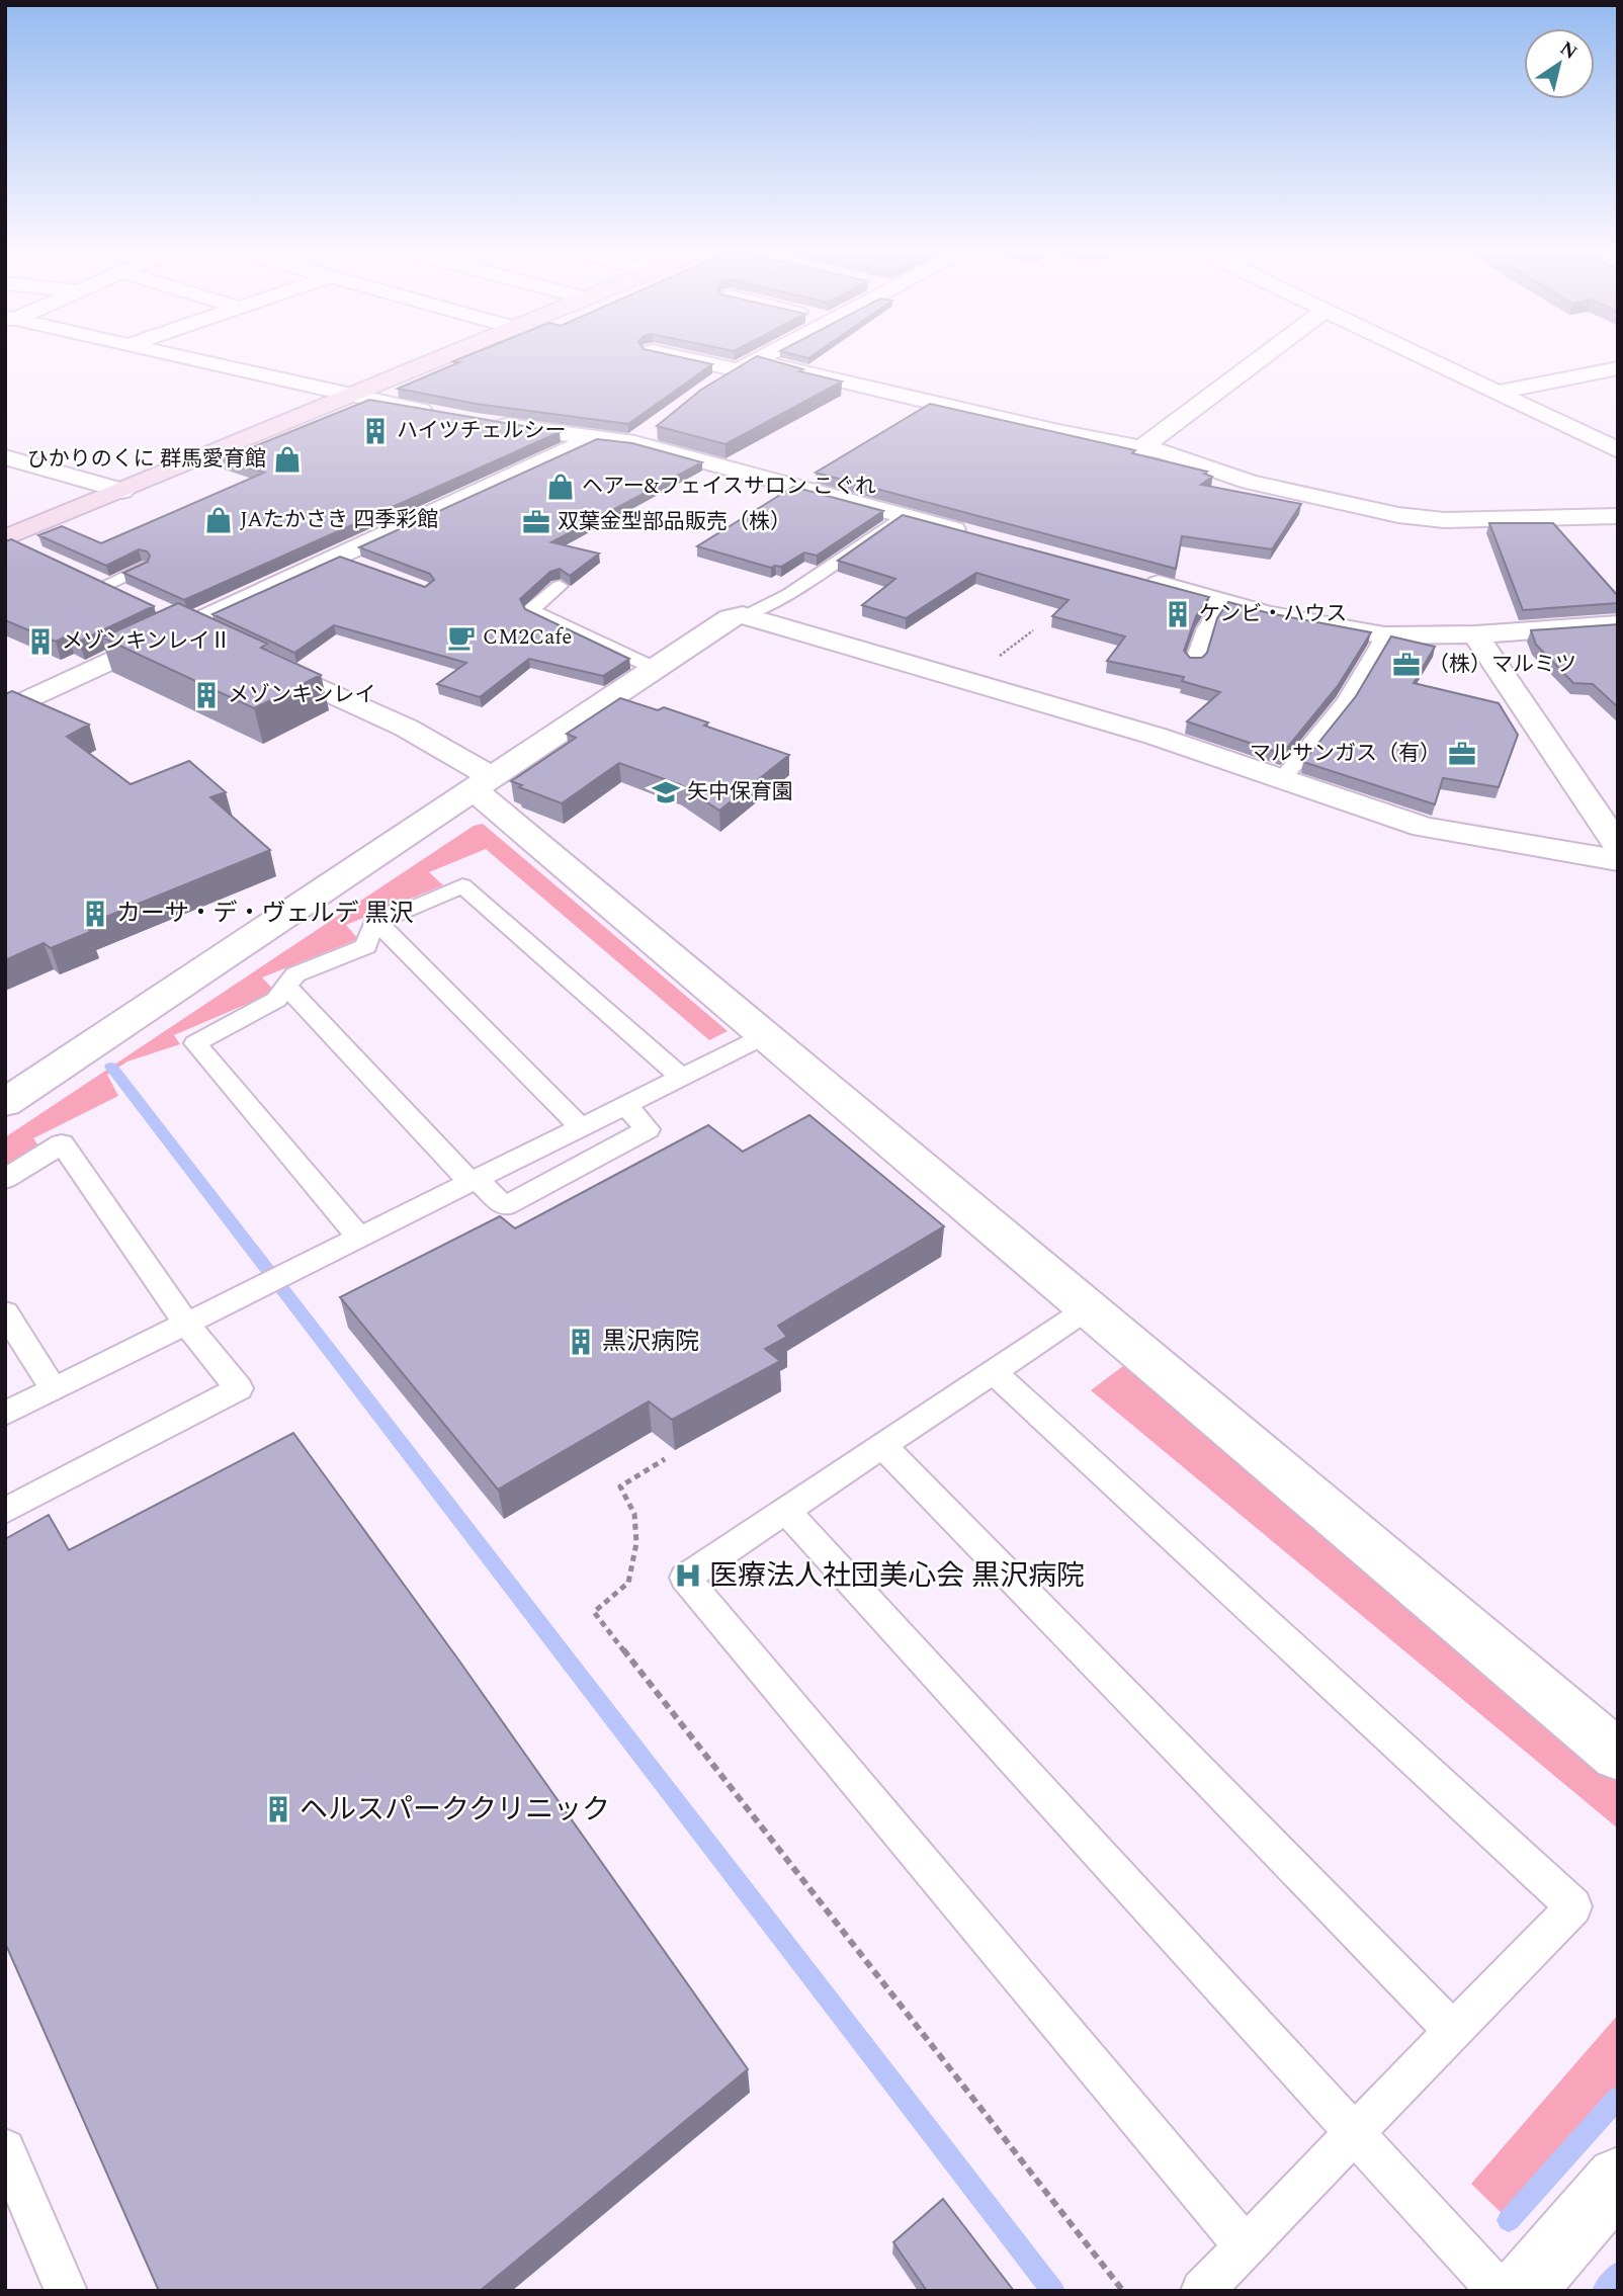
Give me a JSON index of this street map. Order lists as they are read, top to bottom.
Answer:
{
  "places": {
    "building": [
      "ハイツチェルシー",
      "ケンビ・ハウス",
      "メゾンキンレイⅡ",
      "メゾンキンレイ",
      "カーサ・デ・ヴェルデ 黒沢",
      "黒沢病院",
      "ヘルスパーククリニック"
    ],
    "shop": ["ひかりのくに 群馬愛育館", "ヘアー&フェイスサロン こぐれ", "JAたかさき 四季彩館"],
    "office": ["双葉金型部品販売（株）", "（株）マルミツ", "マルサンガス（有）"],
    "cafe": ["CM2Cafe"],
    "school or university": ["矢中保育園"],
    "hospital": ["医療法人社団美心会 黒沢病院"]
  },
  "north": "top right"
}
